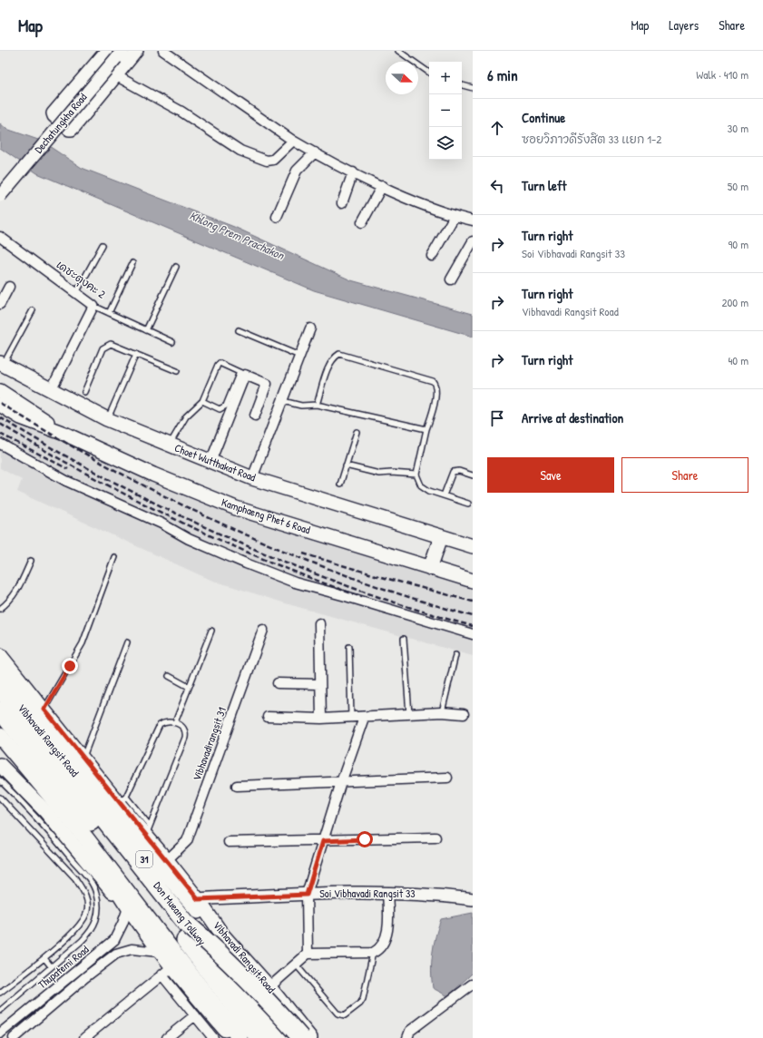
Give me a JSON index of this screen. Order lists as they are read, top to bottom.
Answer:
{
  "streets": {
    "highway": ["Vibhavadi Rangsit Road", "31", "Don Mueang Tollway"],
    "main road": ["Choet Wutthakat Road", "Kamphaeng Phet 6 Road"],
    "street": [
      "Dechatungkha Road",
      "เดชะตุงคะ 2",
      "Vibhavadirangsit 31",
      "Soi Vibhavadi Rangsit 33",
      "Thupatemi Road"
    ]
  },
  "crossings": [
    ["Vibhavadi Rangsit Road", "Vibhavadirangsit 31"],
    ["Vibhavadi Rangsit Road", "Soi Vibhavadi Rangsit 33"],
    ["31", "Don Mueang Tollway"]
  ],
  "water": ["Khlong Prem Prachakon"],
  "north": "right",
  "page": {
    "header": "Map",
    "nav": ["Map", "Layers", "Share"],
    "heading": ["6 min", "Walk · 410 m"],
    "map_buttons": ["+", "−"],
    "list": [
      ["Continue", "ซอยวิภาวดีรังสิต 33 แยก 1-2", "30 m"],
      ["Turn left", "50 m"],
      ["Turn right", "Soi Vibhavadi Rangsit 33", "90 m"],
      ["Turn right", "Vibhavadi Rangsit Road", "200 m"],
      ["Turn right", "40 m"],
      "Arrive at destination"
    ],
    "buttons": ["Save", "Share"]
  }
}
